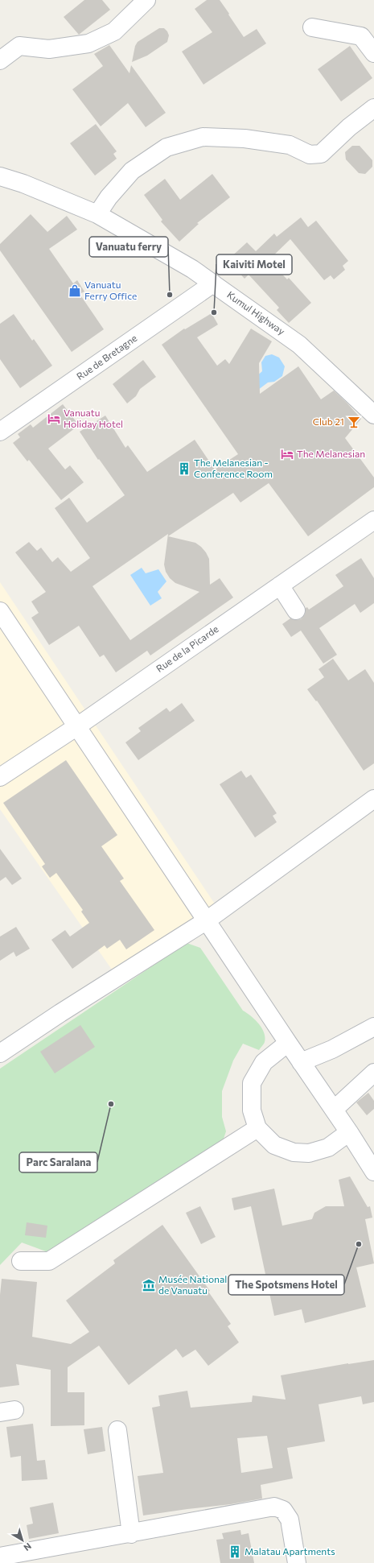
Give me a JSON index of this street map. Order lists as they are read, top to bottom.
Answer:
{
  "streets": {
    "street": ["Kumul Highway", "Rue de Bretagne", "Rue de la Picarde"]
  },
  "crossings": [
    ["Kumul Highway", "Rue de Bretagne"]
  ],
  "places": {
    "shop": ["Vanuatu Ferry Office"],
    "other": [
      "Vanuatu ferry",
      "Kaiviti Motel",
      "Parc Saralana",
      "The Spotsmens Hotel"
    ],
    "hotel": ["Vanuatu Holiday Hotel", "The Melanesian"],
    "bar": ["Club 21"],
    "building": ["The Melanesian - Conference Room", "Malatau Apartments"],
    "museum": ["Musée National de Vanuatu"]
  },
  "north": "bottom right"
}
